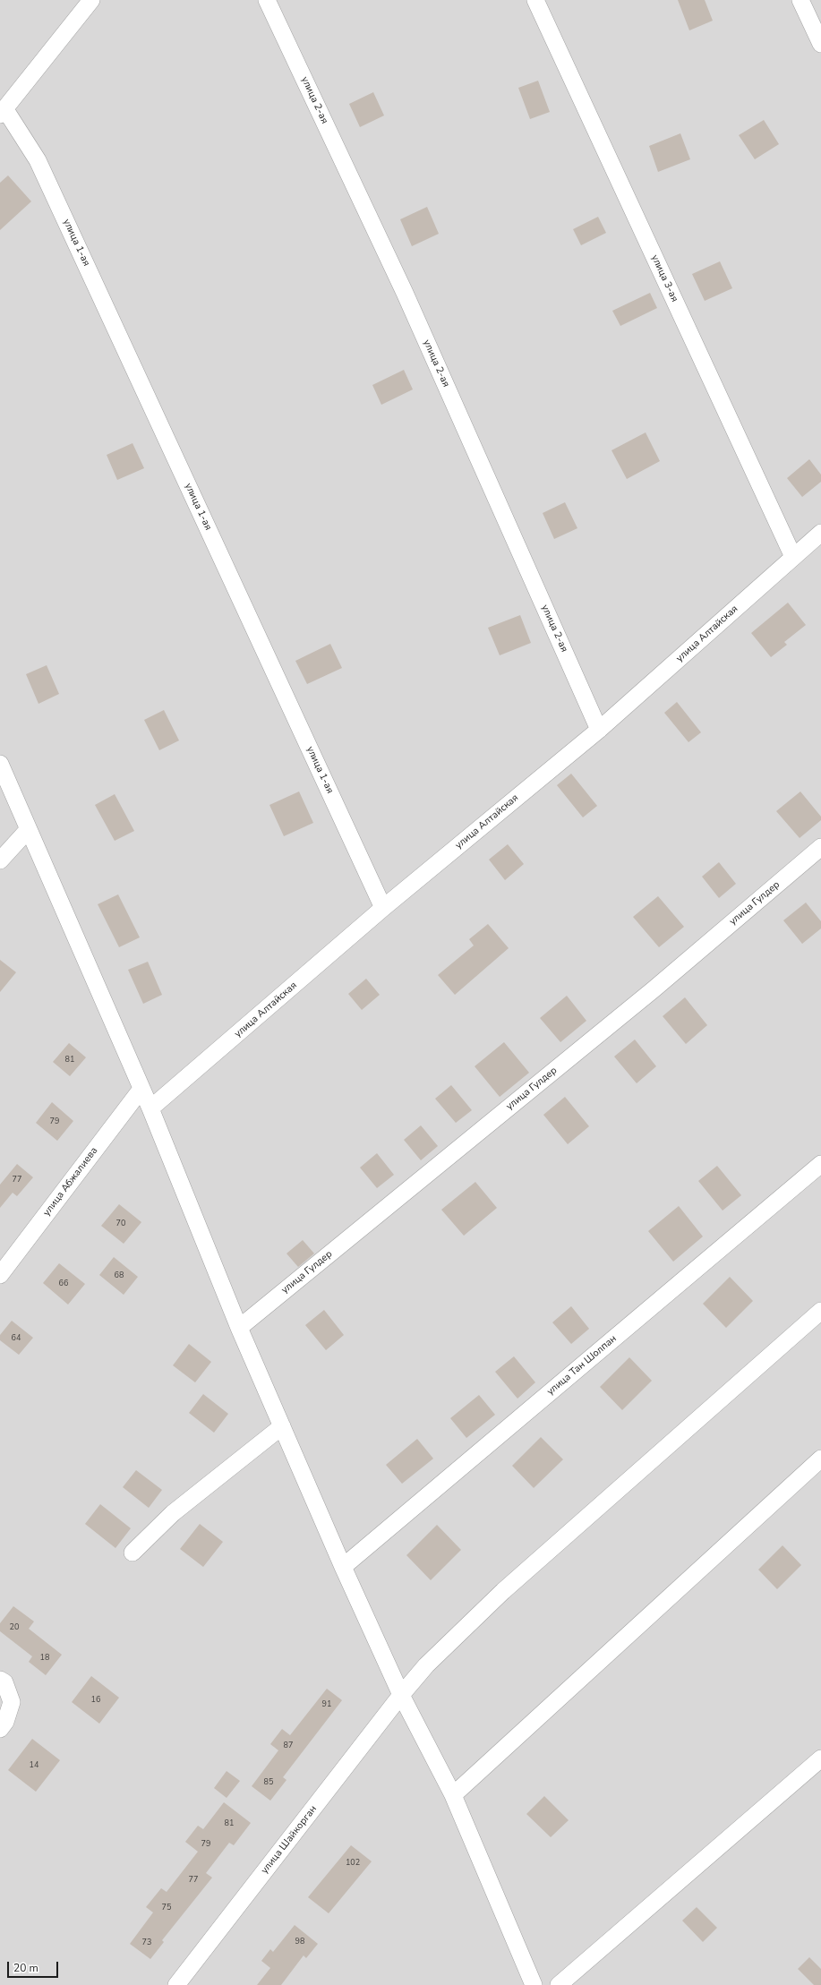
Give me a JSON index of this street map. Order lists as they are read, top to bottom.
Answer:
{
  "streets": {
    "street": [
      "улица 2-ая",
      "улица 1-ая",
      "улица 3-ая",
      "улица Алтайская",
      "улица Гулдер",
      "улица Абжалиева",
      "улица Тан Шолпан",
      "улица Шайкорган"
    ]
  },
  "crossings": [
    ["улица 2-ая", "улица Алтайская"],
    ["улица 1-ая", "улица Алтайская"],
    ["улица 3-ая", "улица Алтайская"]
  ],
  "house_numbers": [
    "81",
    "79",
    "77",
    "70",
    "68",
    "66",
    "64",
    "20",
    "18",
    "16",
    "91",
    "87",
    "14",
    "85",
    "81",
    "79",
    "102",
    "77",
    "75",
    "98",
    "73"
  ],
  "scale_bar": "20 m"
}
